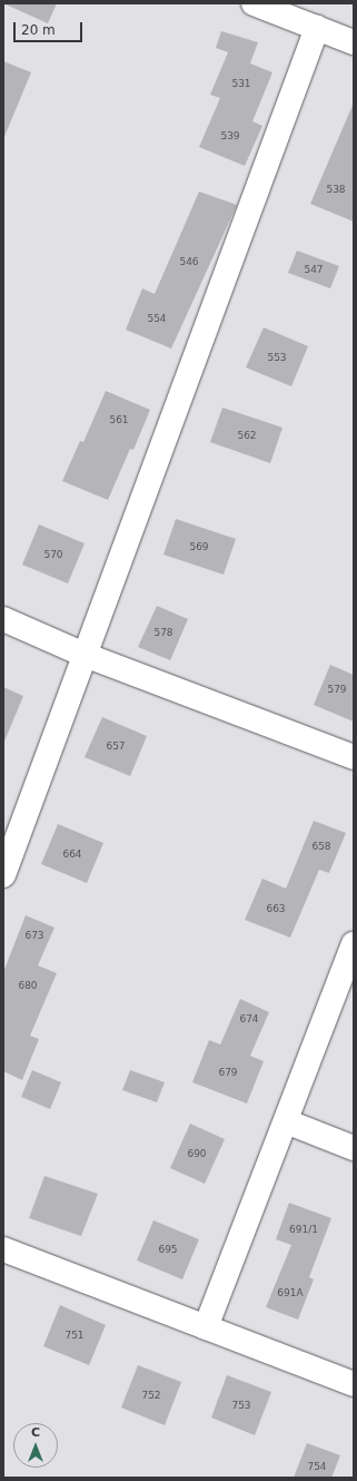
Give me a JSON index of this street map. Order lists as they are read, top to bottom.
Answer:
{
  "house_numbers": [
    "531",
    "539",
    "538",
    "546",
    "547",
    "554",
    "553",
    "561",
    "562",
    "569",
    "570",
    "578",
    "579",
    "657",
    "658",
    "664",
    "663",
    "673",
    "680",
    "674",
    "679",
    "690",
    "691/1",
    "695",
    "691А",
    "751",
    "752",
    "753",
    "754"
  ],
  "scale_bar": "20 m",
  "north": "top"
}
